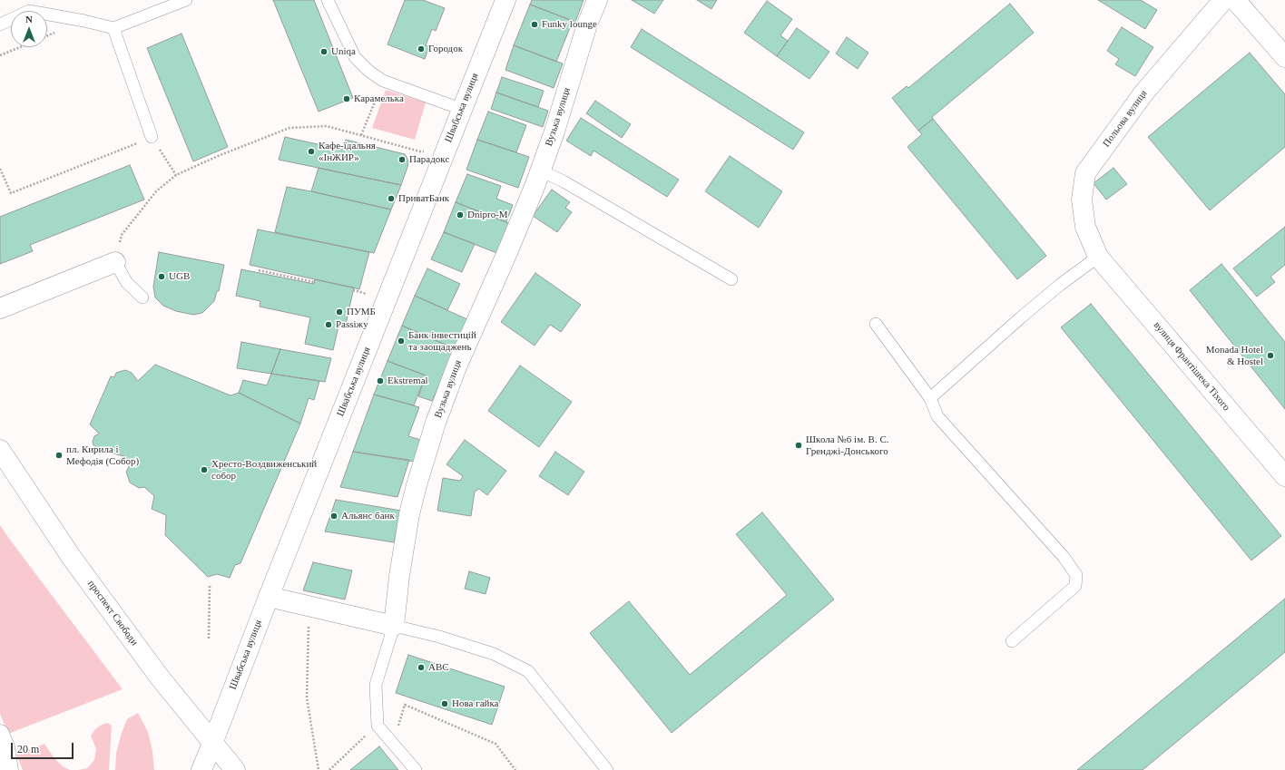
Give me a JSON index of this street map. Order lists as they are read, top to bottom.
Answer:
{
  "streets": {
    "street": [
      "Швабська вулиця",
      "Вузька вулиця",
      "Польова вулиця",
      "вулиця Франтішека Тіхого",
      "проспект Свободи"
    ]
  },
  "crossings": [
    ["Швабська вулиця", "проспект Свободи"],
    ["Польова вулиця", "вулиця Франтішека Тіхого"]
  ],
  "places": [
    "Funky lounge",
    "Городок",
    "Uniqa",
    "Карамелька",
    "Кафе-їдальня «ІнЖИР»",
    "Парадокс",
    "ПриватБанк",
    "Dnipro-M",
    "UGB",
    "ПУМБ",
    "Passіжу",
    "Банк інвестицій та заощаджень",
    "Monada Hotel & Hostel",
    "Ekstremal",
    "Школа №6 ім. В. С. Гренджі-Донського",
    "пл. Кирила і Мефодія (Собор)",
    "Хресто-Воздвиженський собор",
    "Альянс банк",
    "ABC",
    "Нова гайка"
  ],
  "scale_bar": "20 m",
  "north": "top"
}
